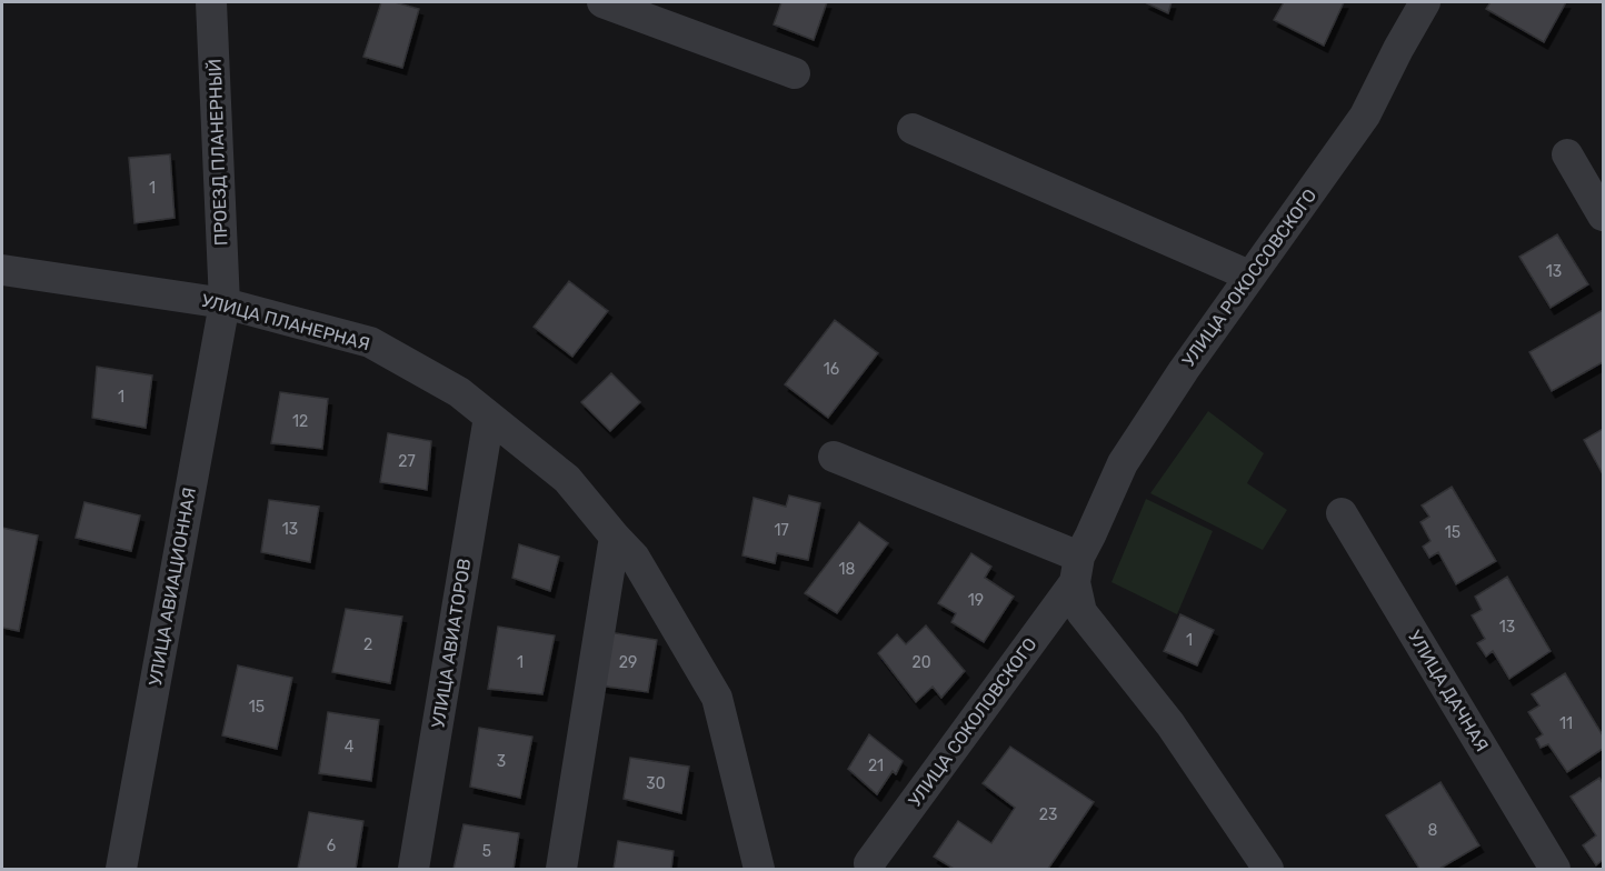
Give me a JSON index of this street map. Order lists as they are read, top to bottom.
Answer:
{
  "streets": {
    "street": [
      "ПРОЕЗД ПЛАНЕРНЫЙ",
      "УЛИЦА РОКОССОВСКОГО",
      "УЛИЦА ПЛАНЕРНАЯ",
      "УЛИЦА АВИАЦИОННАЯ",
      "УЛИЦА АВИАТОРОВ",
      "УЛИЦА ДАЧНАЯ",
      "УЛИЦА СОКОЛОВСКОГО"
    ]
  },
  "crossings": [
    ["ПРОЕЗД ПЛАНЕРНЫЙ", "УЛИЦА ПЛАНЕРНАЯ"],
    ["ПРОЕЗД ПЛАНЕРНЫЙ", "УЛИЦА АВИАЦИОННАЯ"],
    ["УЛИЦА РОКОССОВСКОГО", "УЛИЦА СОКОЛОВСКОГО"],
    ["УЛИЦА ПЛАНЕРНАЯ", "УЛИЦА АВИАЦИОННАЯ"],
    ["УЛИЦА ПЛАНЕРНАЯ", "УЛИЦА АВИАТОРОВ"]
  ],
  "house_numbers": [
    "1",
    "13",
    "16",
    "1",
    "12",
    "27",
    "13",
    "17",
    "15",
    "18",
    "19",
    "13",
    "1",
    "2",
    "1",
    "29",
    "20",
    "15",
    "11",
    "4",
    "3",
    "21",
    "30",
    "23",
    "8",
    "6",
    "5"
  ]
}
